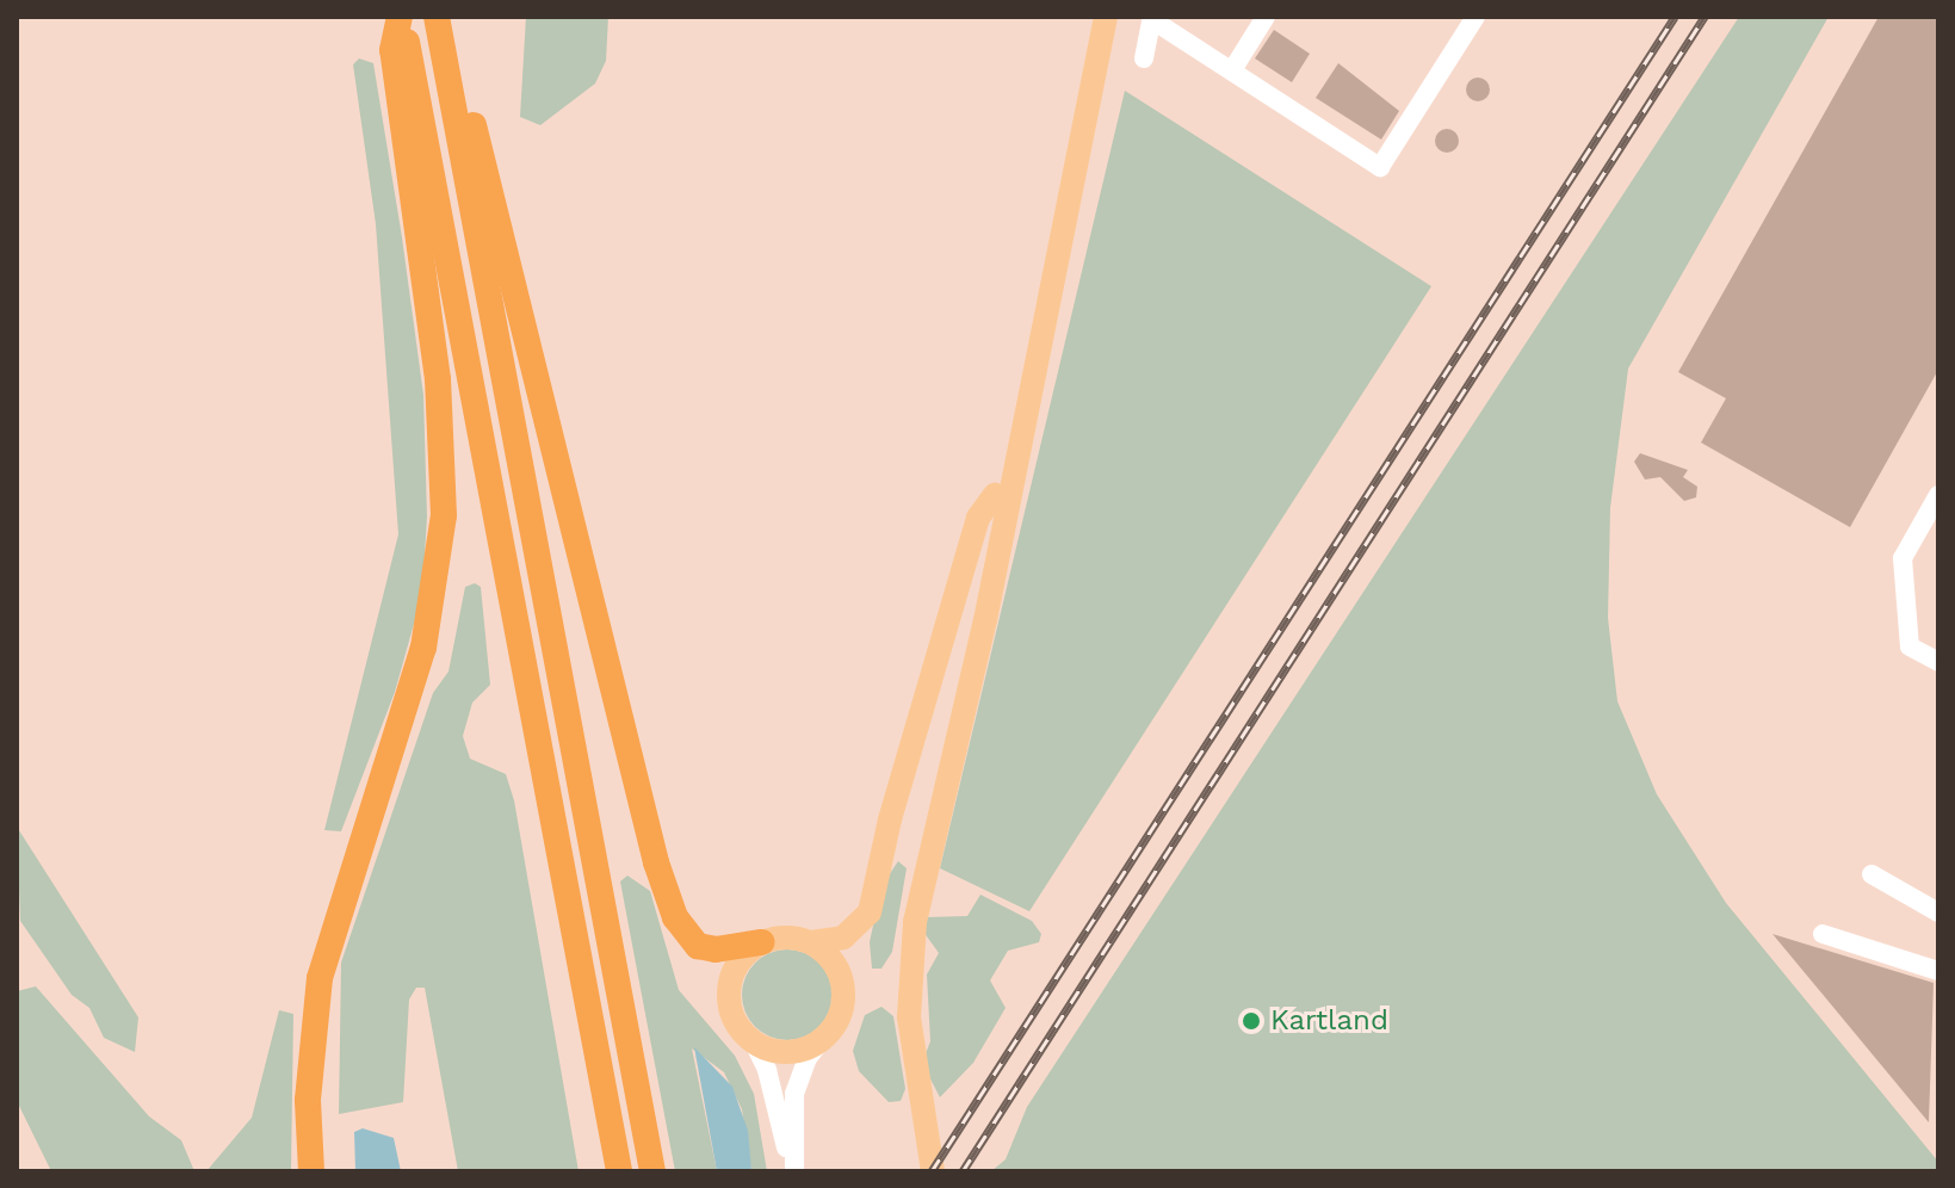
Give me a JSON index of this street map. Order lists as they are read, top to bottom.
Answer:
{
  "places": ["Kartland"]
}
